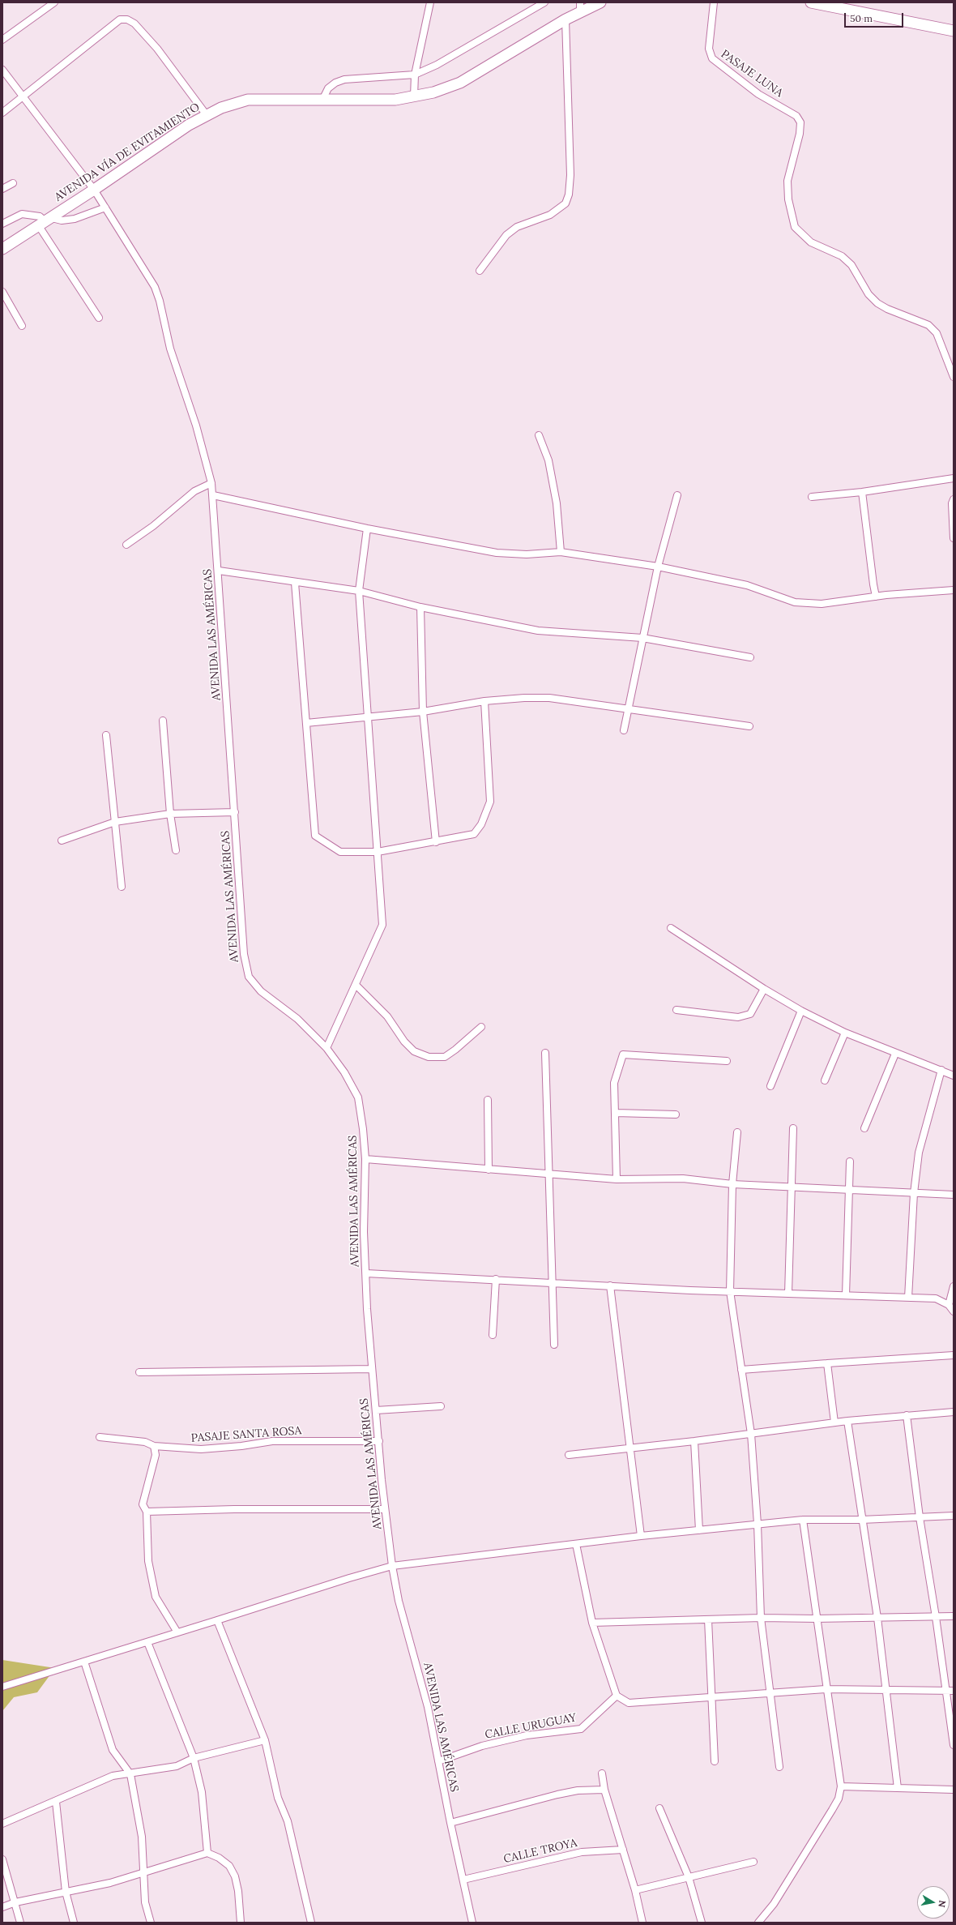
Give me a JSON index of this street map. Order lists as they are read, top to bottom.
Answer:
{
  "streets": {
    "main road": ["AVENIDA VÍA DE EVITAMIENTO"],
    "street": [
      "PASAJE LUNA",
      "AVENIDA LAS AMÉRICAS",
      "PASAJE SANTA ROSA",
      "CALLE URUGUAY",
      "CALLE TROYA"
    ]
  },
  "crossings": [
    ["AVENIDA VÍA DE EVITAMIENTO", "AVENIDA LAS AMÉRICAS"],
    ["AVENIDA LAS AMÉRICAS", "PASAJE SANTA ROSA"],
    ["AVENIDA LAS AMÉRICAS", "CALLE URUGUAY"],
    ["AVENIDA LAS AMÉRICAS", "CALLE TROYA"]
  ],
  "scale_bar": "50 m",
  "north": "right"
}
